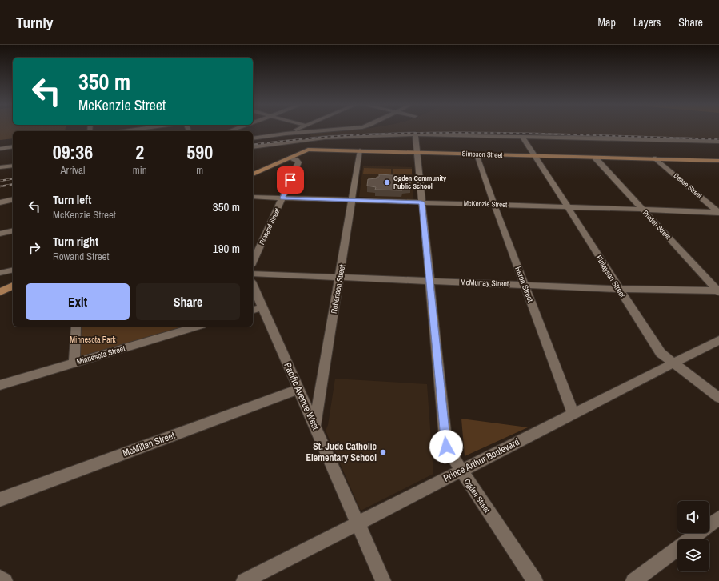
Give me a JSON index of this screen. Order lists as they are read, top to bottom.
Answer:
{
  "streets": {
    "main road": ["Simpson Street"],
    "street": [
      "Dease Street",
      "McKenzie Street",
      "Pruden Street",
      "Rowand Street",
      "Finlayson Street",
      "McMurray Street",
      "Heron Street",
      "Robertson Street",
      "Minnesota Street",
      "Pacific Avenue West",
      "McMillan Street",
      "Prince Arthur Boulevard",
      "Ogden Street"
    ]
  },
  "crossings": [
    ["Simpson Street", "Dease Street"],
    ["Simpson Street", "Pruden Street"],
    ["Simpson Street", "Rowand Street"],
    ["Simpson Street", "Finlayson Street"],
    ["Simpson Street", "Heron Street"],
    ["Simpson Street", "Robertson Street"],
    ["Simpson Street", "Ogden Street"],
    ["Dease Street", "McKenzie Street"],
    ["McKenzie Street", "Pruden Street"],
    ["McKenzie Street", "Rowand Street"],
    ["McKenzie Street", "Finlayson Street"],
    ["McKenzie Street", "Heron Street"],
    ["McKenzie Street", "Robertson Street"],
    ["McKenzie Street", "Ogden Street"],
    ["Pruden Street", "McMurray Street"],
    ["Finlayson Street", "McMurray Street"],
    ["Finlayson Street", "Prince Arthur Boulevard"],
    ["McMurray Street", "Heron Street"],
    ["McMurray Street", "Robertson Street"],
    ["McMurray Street", "Ogden Street"],
    ["Heron Street", "Prince Arthur Boulevard"],
    ["Robertson Street", "Pacific Avenue West"],
    ["Pacific Avenue West", "McMillan Street"],
    ["Pacific Avenue West", "Prince Arthur Boulevard"],
    ["Prince Arthur Boulevard", "Ogden Street"]
  ],
  "parks": ["Minnesota Park"],
  "places": ["Ogden Community Public School", "St. Jude Catholic Elementary School"],
  "page": {
    "header": "Turnly",
    "nav": ["Map", "Layers", "Share"],
    "turn": ["350 m", "McKenzie Street"],
    "eta": [
      "09:36",
      "Arrival",
      "2",
      "min",
      "590",
      "m"
    ],
    "list": [
      {
        "name": "Turn left",
        "note": "McKenzie Street",
        "value": "350 m"
      },
      {
        "name": "Turn right",
        "note": "Rowand Street",
        "value": "190 m"
      }
    ],
    "buttons": ["Exit", "Share"]
  }
}
